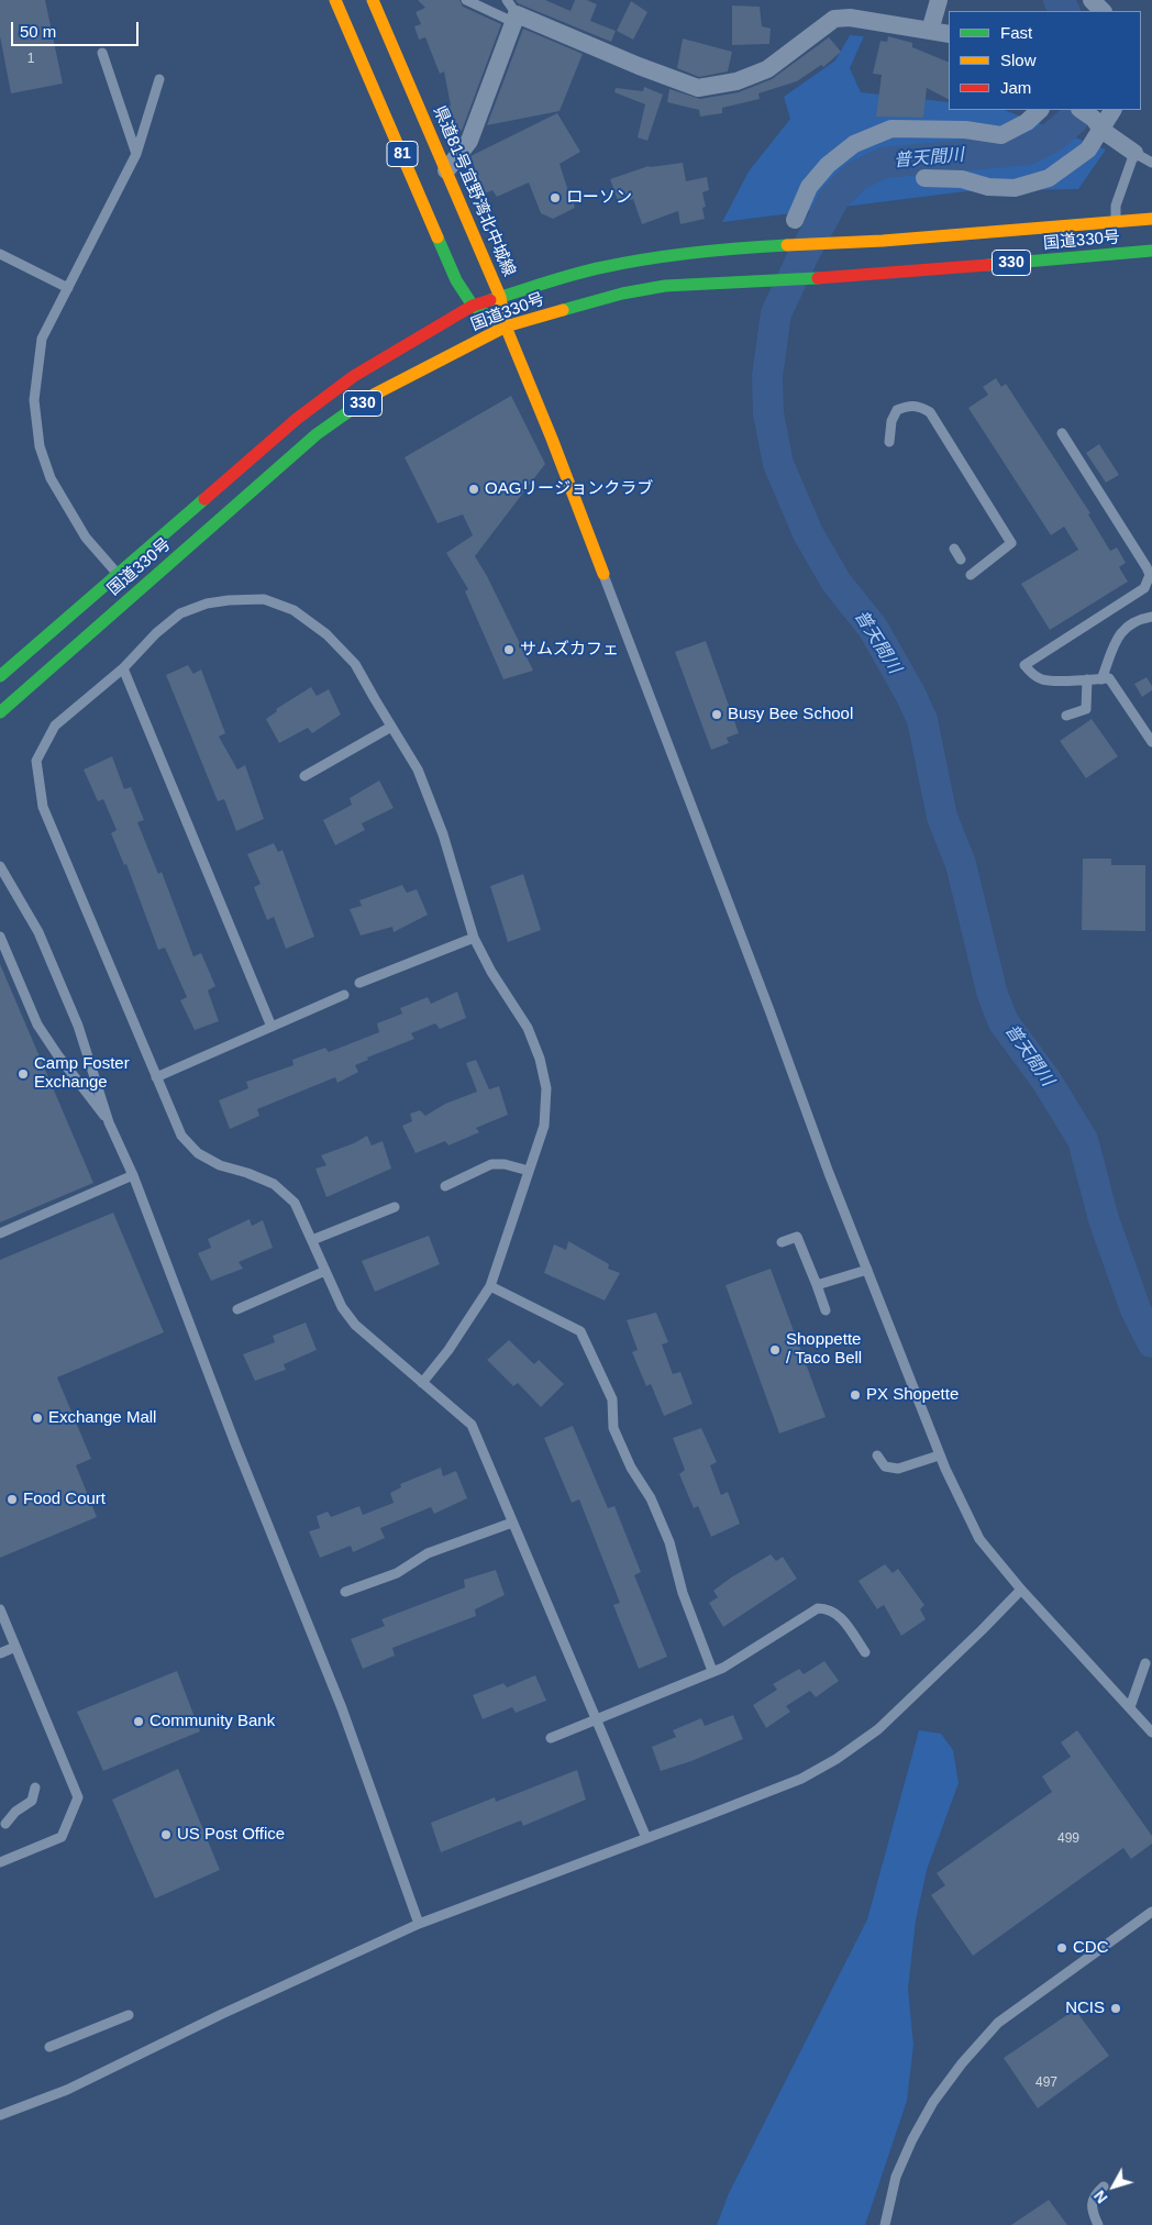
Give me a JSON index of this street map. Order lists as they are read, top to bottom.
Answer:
{
  "streets": {
    "main road": [
      "81",
      "県道81号宜野湾北中城線",
      "国道330号",
      "330"
    ]
  },
  "crossings": [
    ["81", "県道81号宜野湾北中城線"],
    ["81", "国道330号"],
    ["県道81号宜野湾北中城線", "国道330号"]
  ],
  "water": ["普天間川"],
  "places": [
    "ローソン",
    "OAGリージョンクラブ",
    "サムズカフェ",
    "Busy Bee School",
    "Camp Foster Exchange",
    "Shoppette / Taco Bell",
    "PX Shopette",
    "Exchange Mall",
    "Food Court",
    "Community Bank",
    "US Post Office",
    "CDC",
    "NCIS"
  ],
  "house_numbers": ["1", "499", "497"],
  "legend": ["Fast", "Slow", "Jam"],
  "scale_bar": "50 m",
  "north": "bottom left"
}
